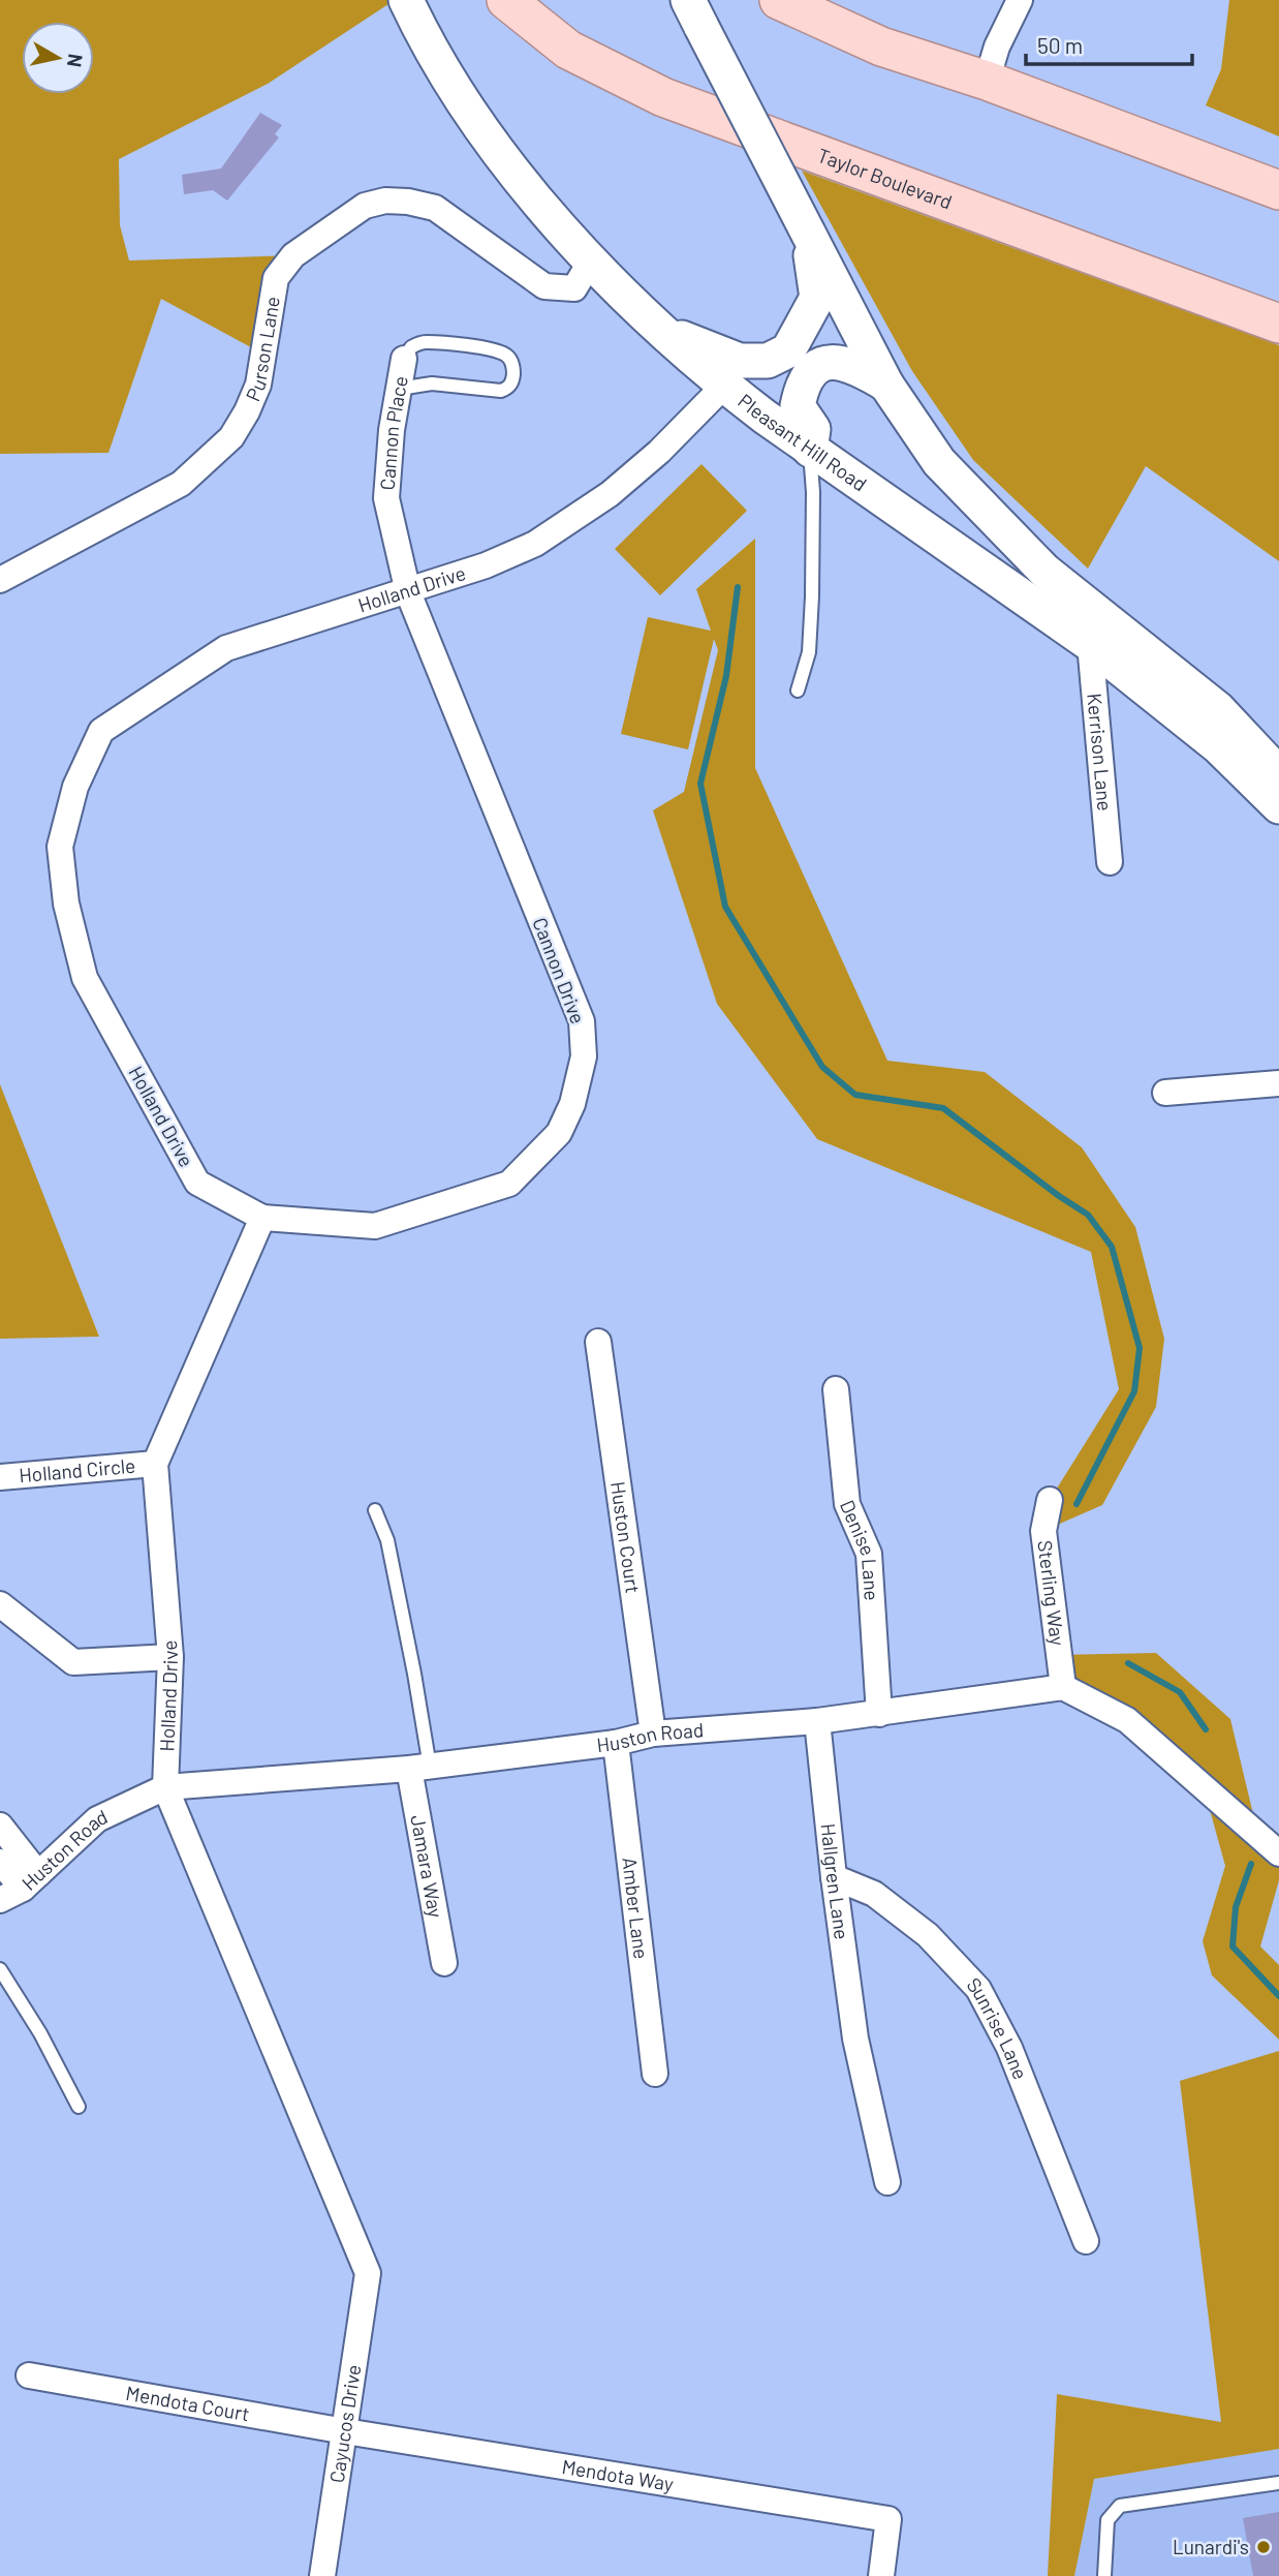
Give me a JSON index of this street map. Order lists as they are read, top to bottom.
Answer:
{
  "streets": {
    "main road": ["Taylor Boulevard", "Pleasant Hill Road"],
    "street": [
      "Purson Lane",
      "Cannon Place",
      "Holland Drive",
      "Kerrison Lane",
      "Cannon Drive",
      "Holland Circle",
      "Huston Court",
      "Denise Lane",
      "Sterling Way",
      "Huston Road",
      "Jamara Way",
      "Hallgren Lane",
      "Amber Lane",
      "Sunrise Lane",
      "Mendota Court",
      "Cayucos Drive",
      "Mendota Way"
    ]
  },
  "crossings": [
    ["Purson Lane", "Pleasant Hill Road"],
    ["Cannon Place", "Holland Drive"],
    ["Cannon Place", "Cannon Drive"],
    ["Pleasant Hill Road", "Holland Drive"],
    ["Pleasant Hill Road", "Kerrison Lane"],
    ["Holland Drive", "Cannon Drive"],
    ["Holland Drive", "Holland Circle"],
    ["Holland Drive", "Huston Road"],
    ["Holland Drive", "Cayucos Drive"],
    ["Huston Court", "Huston Road"],
    ["Denise Lane", "Huston Road"],
    ["Sterling Way", "Huston Road"],
    ["Huston Road", "Jamara Way"],
    ["Huston Road", "Hallgren Lane"],
    ["Huston Road", "Amber Lane"],
    ["Hallgren Lane", "Sunrise Lane"],
    ["Mendota Court", "Cayucos Drive"],
    ["Mendota Court", "Mendota Way"],
    ["Cayucos Drive", "Mendota Way"]
  ],
  "places": ["Lunardi's"],
  "scale_bar": "50 m",
  "north": "right"
}
